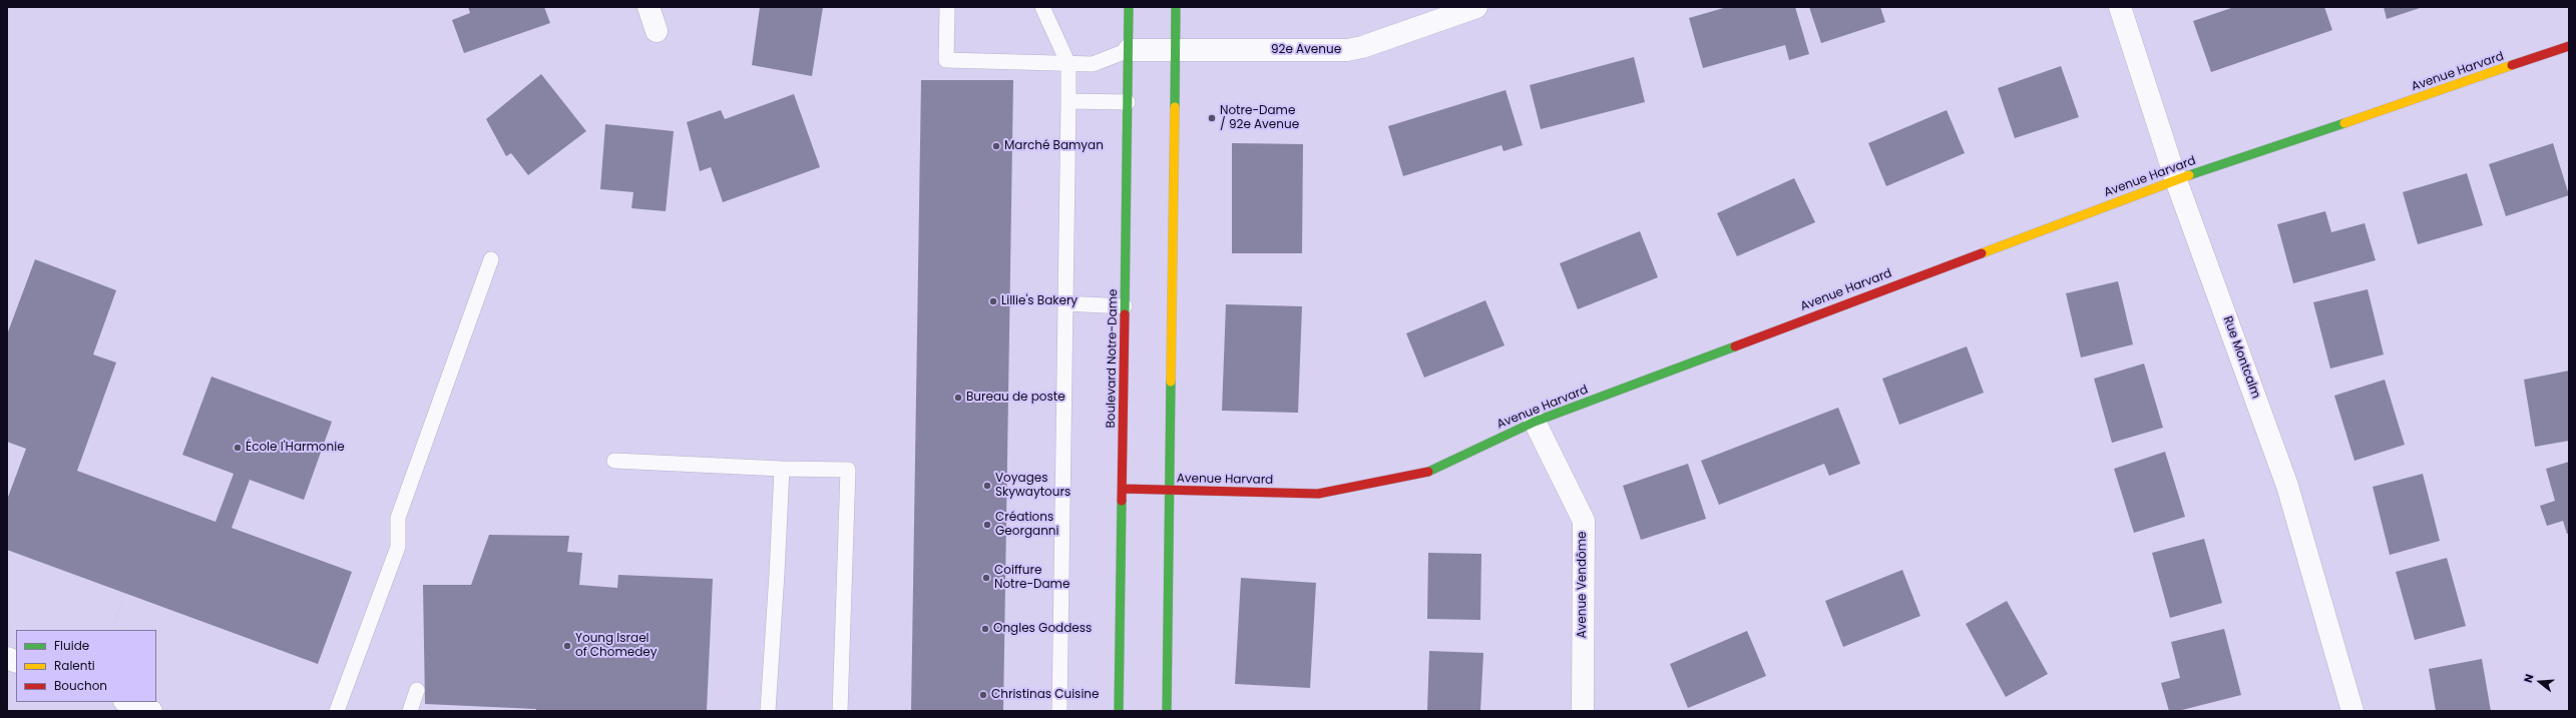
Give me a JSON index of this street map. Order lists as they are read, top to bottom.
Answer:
{
  "streets": {
    "street": [
      "92e Avenue",
      "Avenue Harvard",
      "Rue Montcalm",
      "Boulevard Notre-Dame",
      "Avenue Vendôme"
    ]
  },
  "crossings": [
    ["92e Avenue", "Boulevard Notre-Dame"],
    ["Avenue Harvard", "Rue Montcalm"],
    ["Avenue Harvard", "Boulevard Notre-Dame"],
    ["Avenue Harvard", "Avenue Vendôme"]
  ],
  "places": [
    "Notre-Dame / 92e Avenue",
    "Marché Bamyan",
    "Lillie's Bakery",
    "Bureau de poste",
    "École l'Harmonie",
    "Voyages Skywaytours",
    "Créations Georganni",
    "Coiffure Notre-Dame",
    "Ongles Goddess",
    "Young Israel of Chomedey",
    "Christinas Cuisine"
  ],
  "legend": ["Fluide", "Ralenti", "Bouchon"],
  "north": "left"
}
